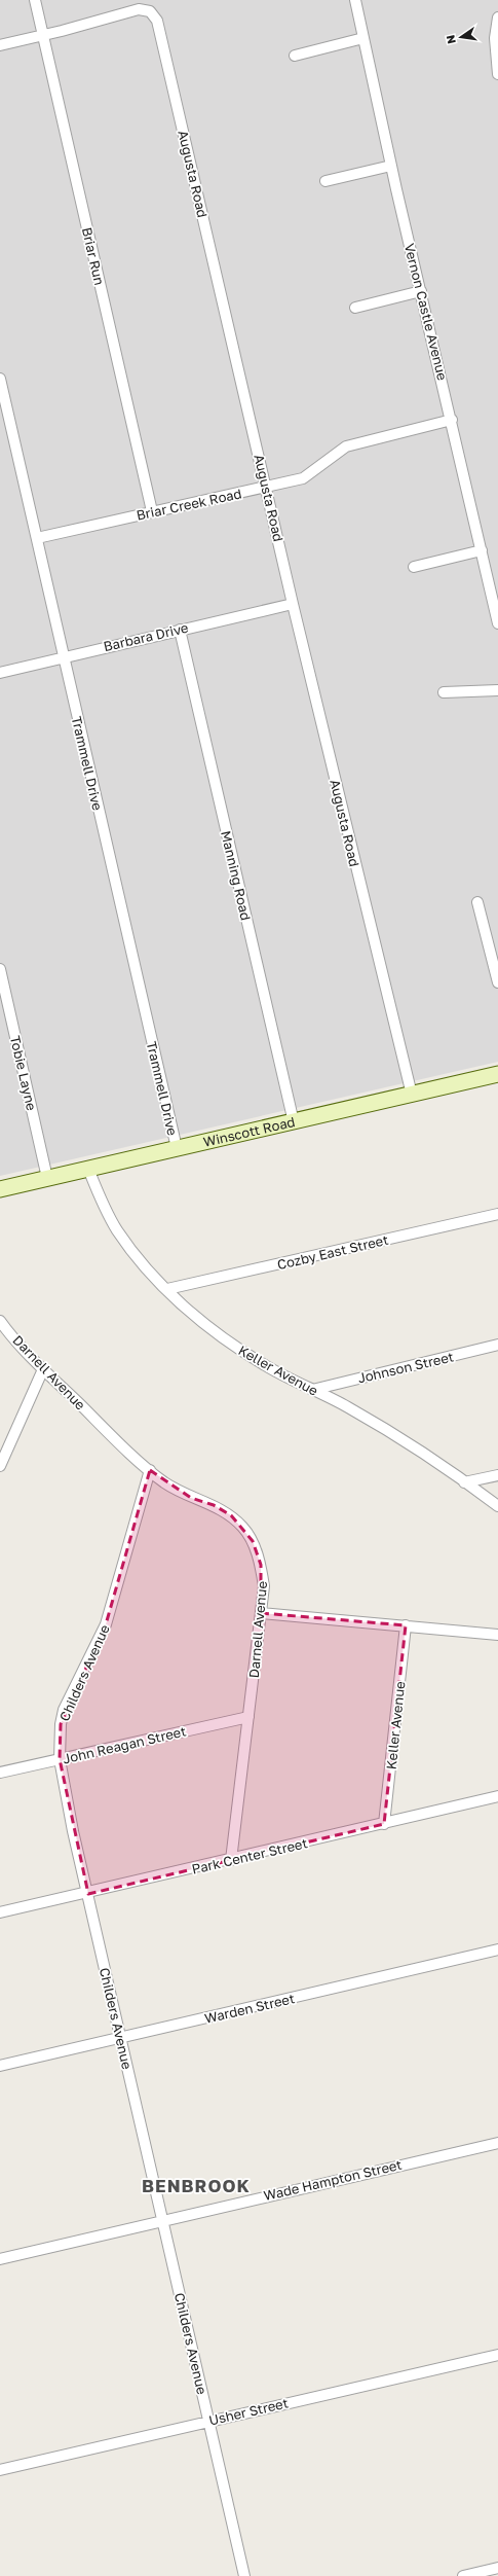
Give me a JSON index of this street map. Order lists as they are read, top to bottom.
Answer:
{
  "streets": {
    "main road": ["Winscott Road"],
    "street": [
      "Augusta Road",
      "Briar Run",
      "Vernon Castle Avenue",
      "Briar Creek Road",
      "Barbara Drive",
      "Trammell Drive",
      "Manning Road",
      "Tobie Layne",
      "Cozby East Street",
      "Johnson Street",
      "Keller Avenue",
      "Darnell Avenue",
      "Childers Avenue",
      "John Reagan Street",
      "Park Center Street",
      "Warden Street",
      "Wade Hampton Street",
      "Usher Street"
    ]
  },
  "crossings": [
    ["Augusta Road", "Briar Run"],
    ["Augusta Road", "Briar Creek Road"],
    ["Augusta Road", "Barbara Drive"],
    ["Augusta Road", "Winscott Road"],
    ["Briar Run", "Briar Creek Road"],
    ["Vernon Castle Avenue", "Briar Creek Road"],
    ["Briar Creek Road", "Trammell Drive"],
    ["Barbara Drive", "Trammell Drive"],
    ["Barbara Drive", "Manning Road"],
    ["Trammell Drive", "Winscott Road"],
    ["Manning Road", "Winscott Road"],
    ["Tobie Layne", "Winscott Road"],
    ["Winscott Road", "Keller Avenue"],
    ["Cozby East Street", "Keller Avenue"],
    ["Johnson Street", "Keller Avenue"],
    ["Keller Avenue", "Park Center Street"],
    ["Darnell Avenue", "Childers Avenue"],
    ["Darnell Avenue", "John Reagan Street"],
    ["Darnell Avenue", "Park Center Street"],
    ["Childers Avenue", "John Reagan Street"],
    ["Childers Avenue", "Park Center Street"],
    ["Childers Avenue", "Warden Street"],
    ["Childers Avenue", "Wade Hampton Street"],
    ["Childers Avenue", "Usher Street"]
  ],
  "districts": ["BENBROOK"],
  "north": "left"
}
